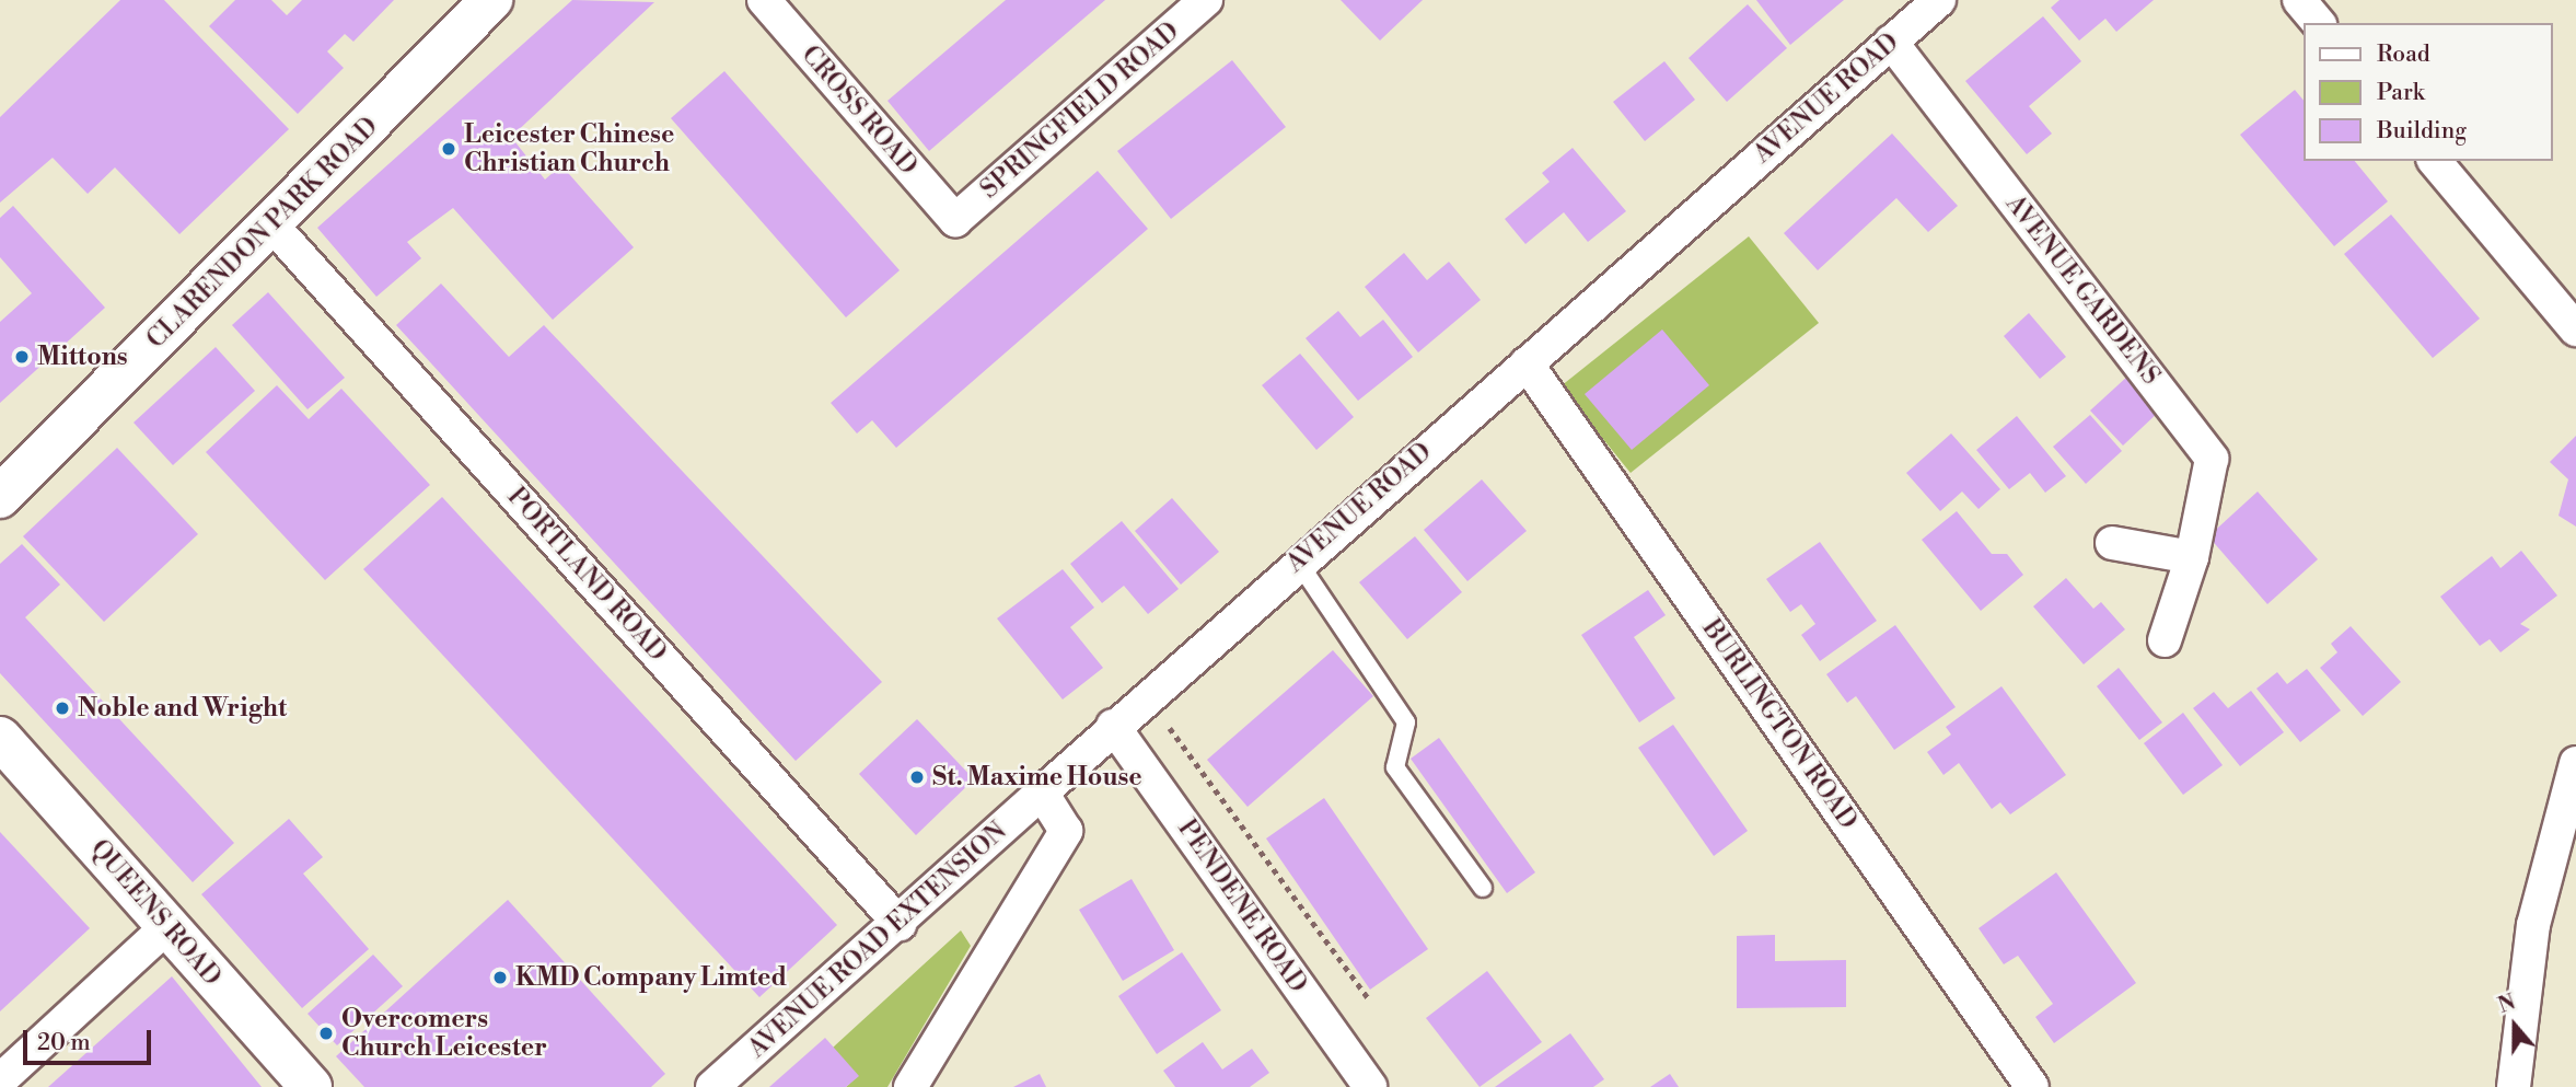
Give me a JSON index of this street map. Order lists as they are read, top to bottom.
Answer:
{
  "streets": {
    "street": [
      "AVENUE ROAD",
      "CROSS ROAD",
      "SPRINGFIELD ROAD",
      "CLARENDON PARK ROAD",
      "AVENUE GARDENS",
      "PORTLAND ROAD",
      "BURLINGTON ROAD",
      "PENDENE ROAD",
      "QUEENS ROAD",
      "AVENUE ROAD EXTENSION"
    ]
  },
  "crossings": [
    ["AVENUE ROAD", "AVENUE GARDENS"],
    ["AVENUE ROAD", "BURLINGTON ROAD"],
    ["AVENUE ROAD", "PENDENE ROAD"],
    ["AVENUE ROAD", "AVENUE ROAD EXTENSION"],
    ["CROSS ROAD", "SPRINGFIELD ROAD"],
    ["CLARENDON PARK ROAD", "PORTLAND ROAD"],
    ["PORTLAND ROAD", "AVENUE ROAD EXTENSION"]
  ],
  "places": [
    "Leicester Chinese Christian Church",
    "Mittons",
    "Noble and Wright",
    "St. Maxime House",
    "KMD Company Limted",
    "Overcomers Church Leicester"
  ],
  "legend": ["Road", "Park", "Building"],
  "scale_bar": "20 m",
  "north": "top"
}
